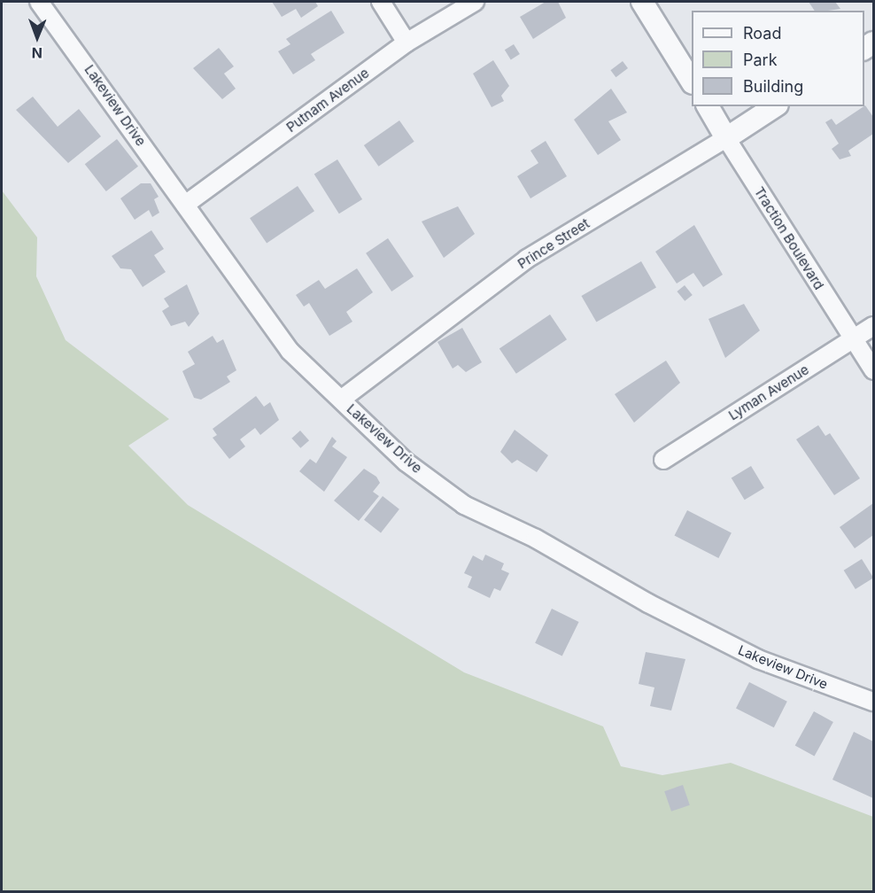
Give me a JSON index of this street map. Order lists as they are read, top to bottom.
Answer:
{
  "streets": {
    "street": [
      "Putnam Avenue",
      "Lakeview Drive",
      "Traction Boulevard",
      "Prince Street",
      "Lyman Avenue"
    ]
  },
  "crossings": [
    ["Putnam Avenue", "Lakeview Drive"],
    ["Lakeview Drive", "Prince Street"],
    ["Traction Boulevard", "Prince Street"],
    ["Traction Boulevard", "Lyman Avenue"]
  ],
  "legend": ["Road", "Park", "Building"],
  "north": "bottom"
}
